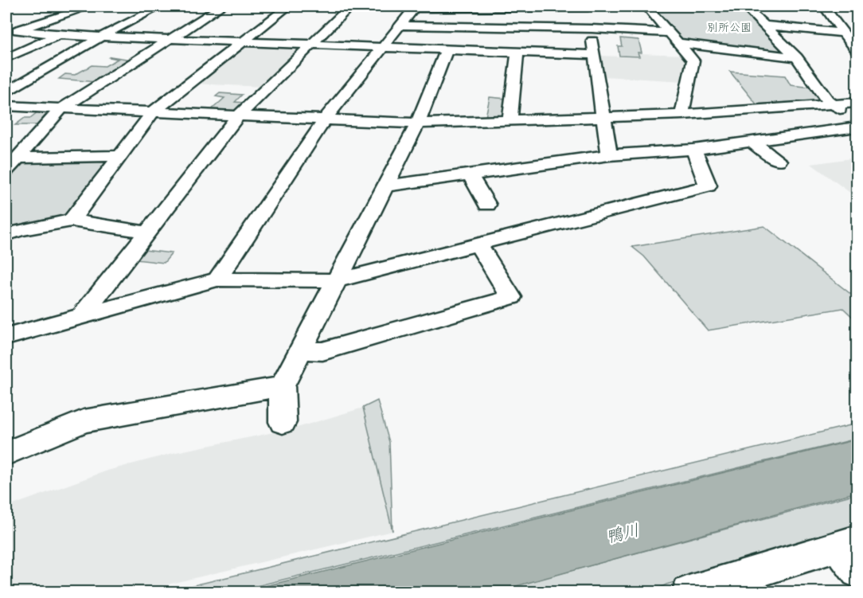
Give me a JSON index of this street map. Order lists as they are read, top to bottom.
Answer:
{
  "water": ["鴨川"],
  "parks": ["別所公園"]
}
